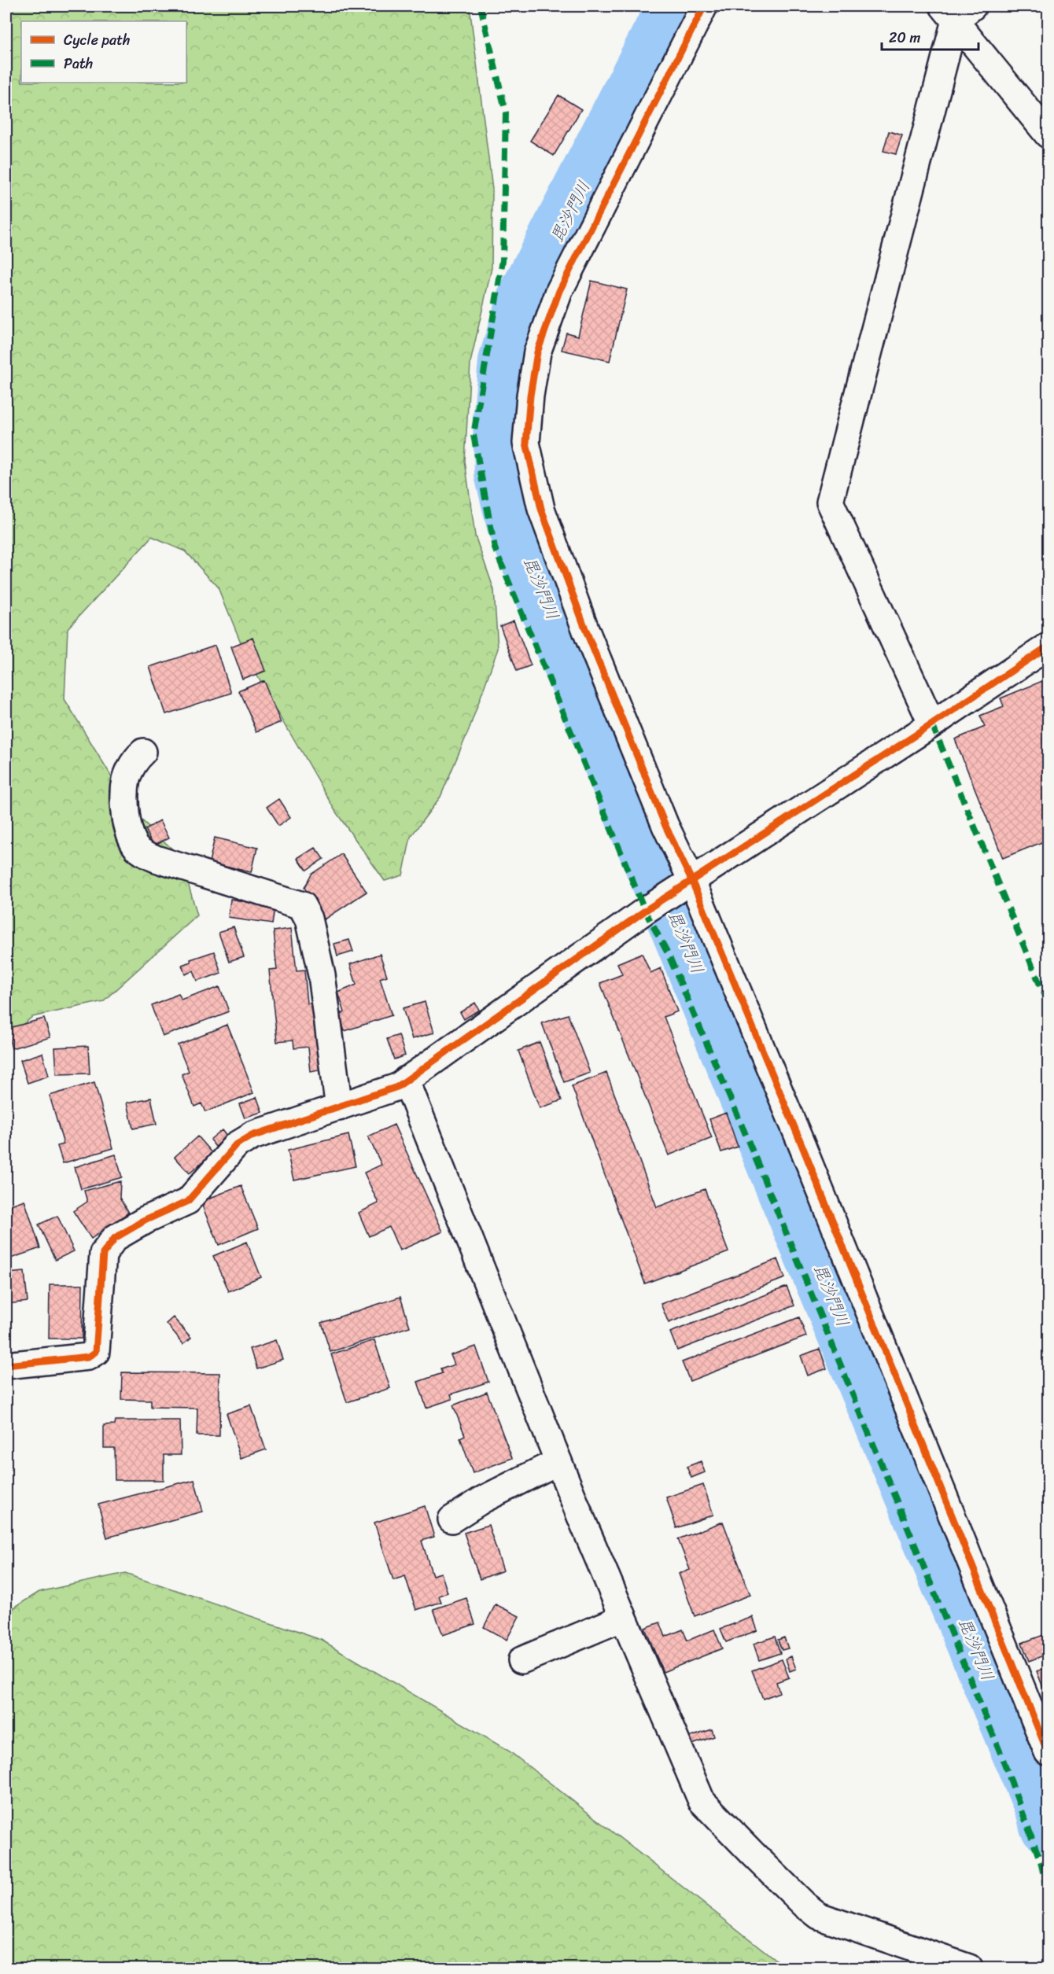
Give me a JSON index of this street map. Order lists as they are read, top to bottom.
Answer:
{
  "water": ["毘沙門川"],
  "legend": ["Cycle path", "Path"],
  "scale_bar": "20 m"
}
